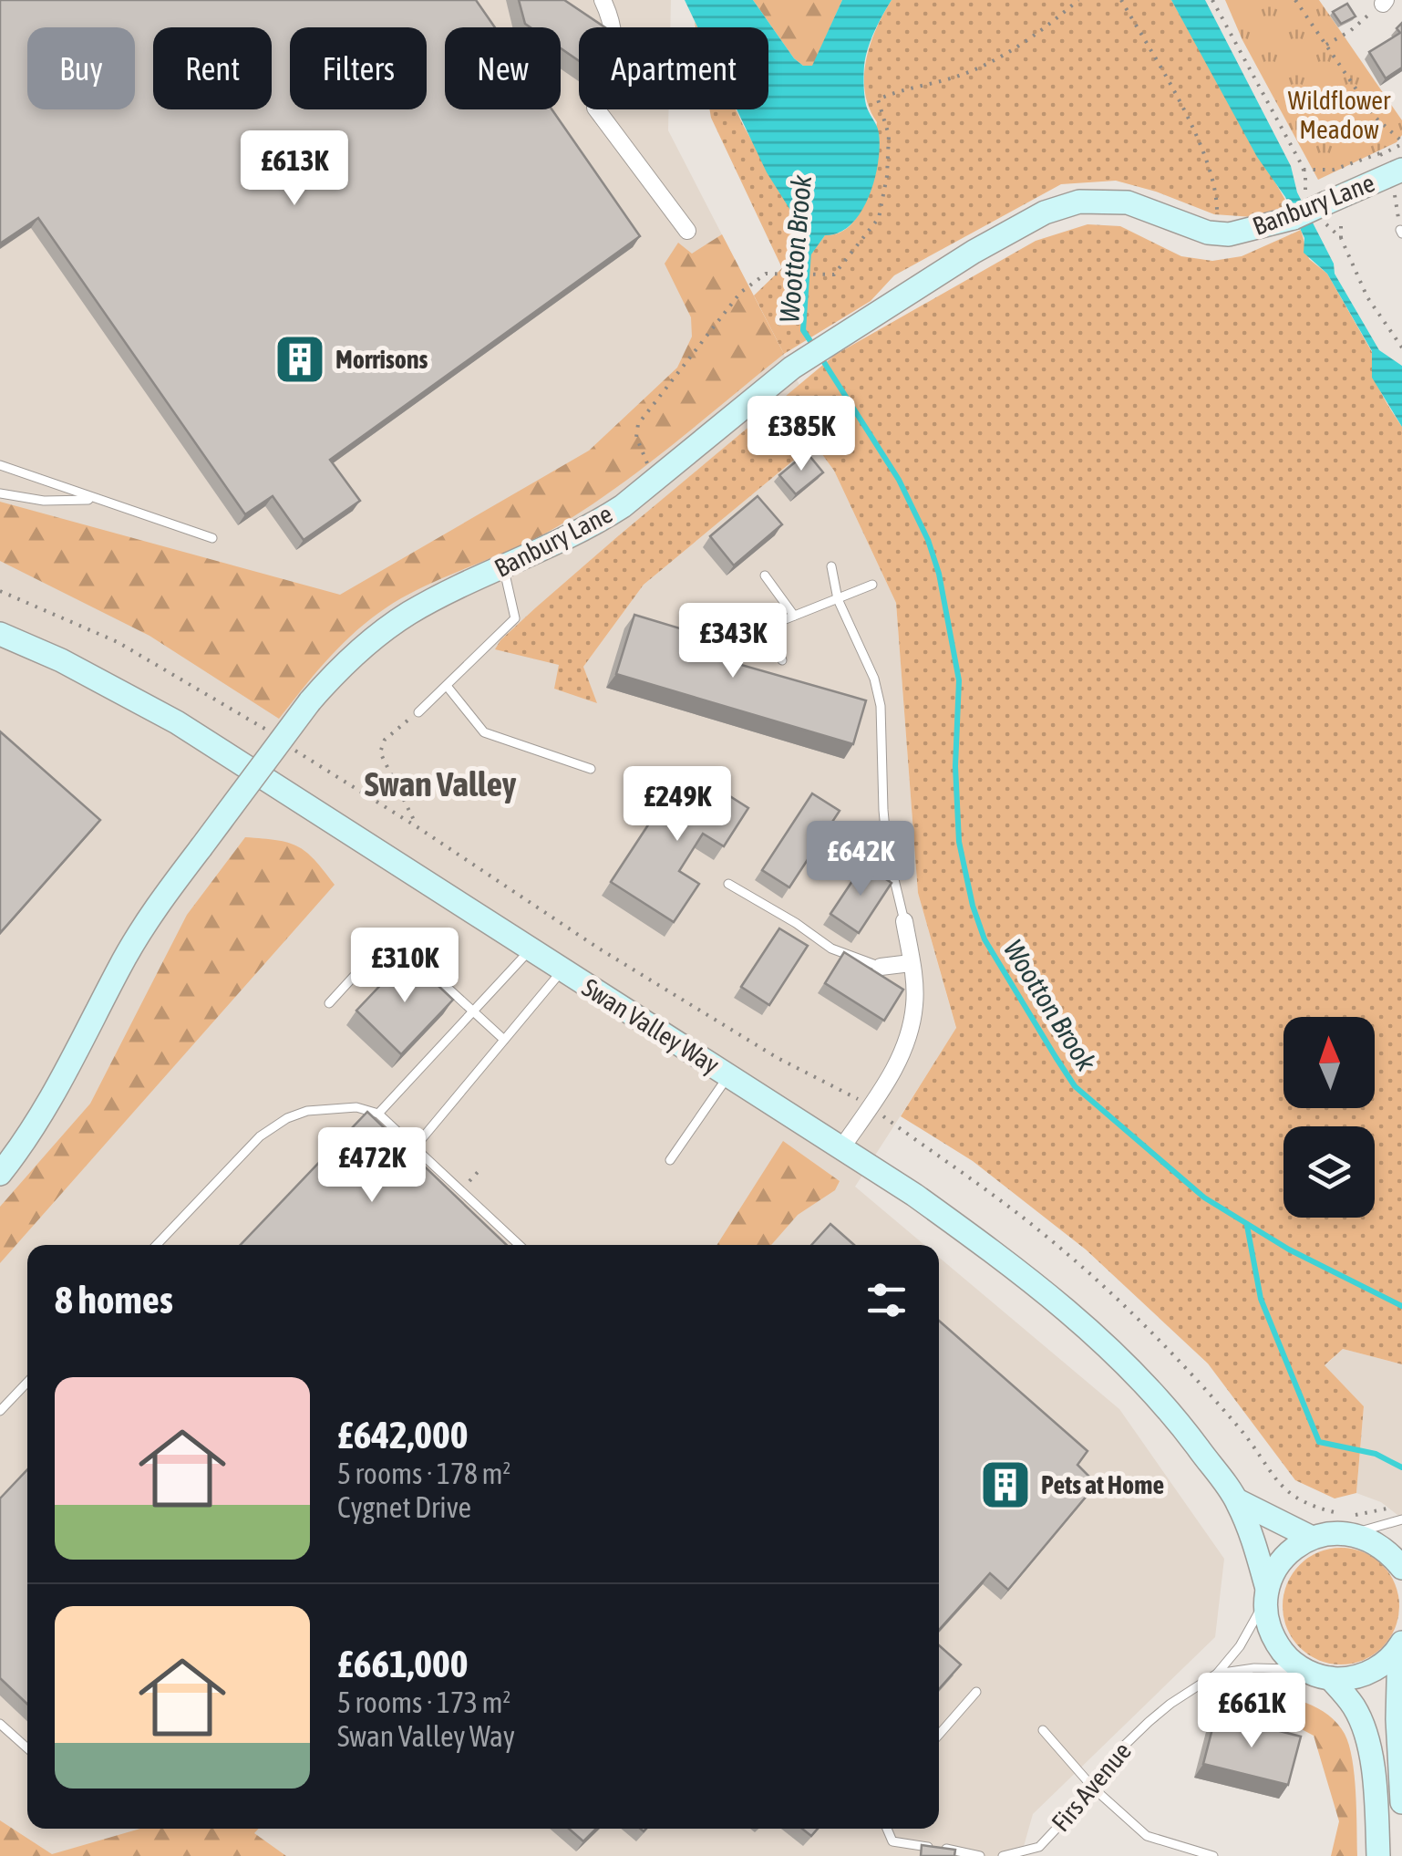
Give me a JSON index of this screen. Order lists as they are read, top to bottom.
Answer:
{
  "streets": {
    "street": ["Banbury Lane", "Swan Valley Way"],
    "lane": ["Firs Avenue"]
  },
  "crossings": [
    ["Swan Valley Way", "Firs Avenue"]
  ],
  "districts": ["Swan Valley"],
  "water": ["Wootton Brook"],
  "parks": ["Wildflower Meadow"],
  "places": {
    "building": ["Morrisons", "Pets at Home"]
  },
  "north": "top",
  "page": {
    "chip": [
      "Buy",
      "Rent",
      "Filters",
      "New",
      "Apartment"
    ],
    "price": [
      "£613K",
      "£385K",
      "£343K",
      "£249K",
      "£642K",
      "£310K",
      "£472K",
      "£661K"
    ],
    "heading": "8 homes",
    "list": [
      {
        "name": "£642,000",
        "note": "5 rooms · 178 m² · Cygnet Drive"
      },
      {
        "name": "£661,000",
        "note": "5 rooms · 173 m² · Swan Valley Way"
      }
    ]
  }
}
